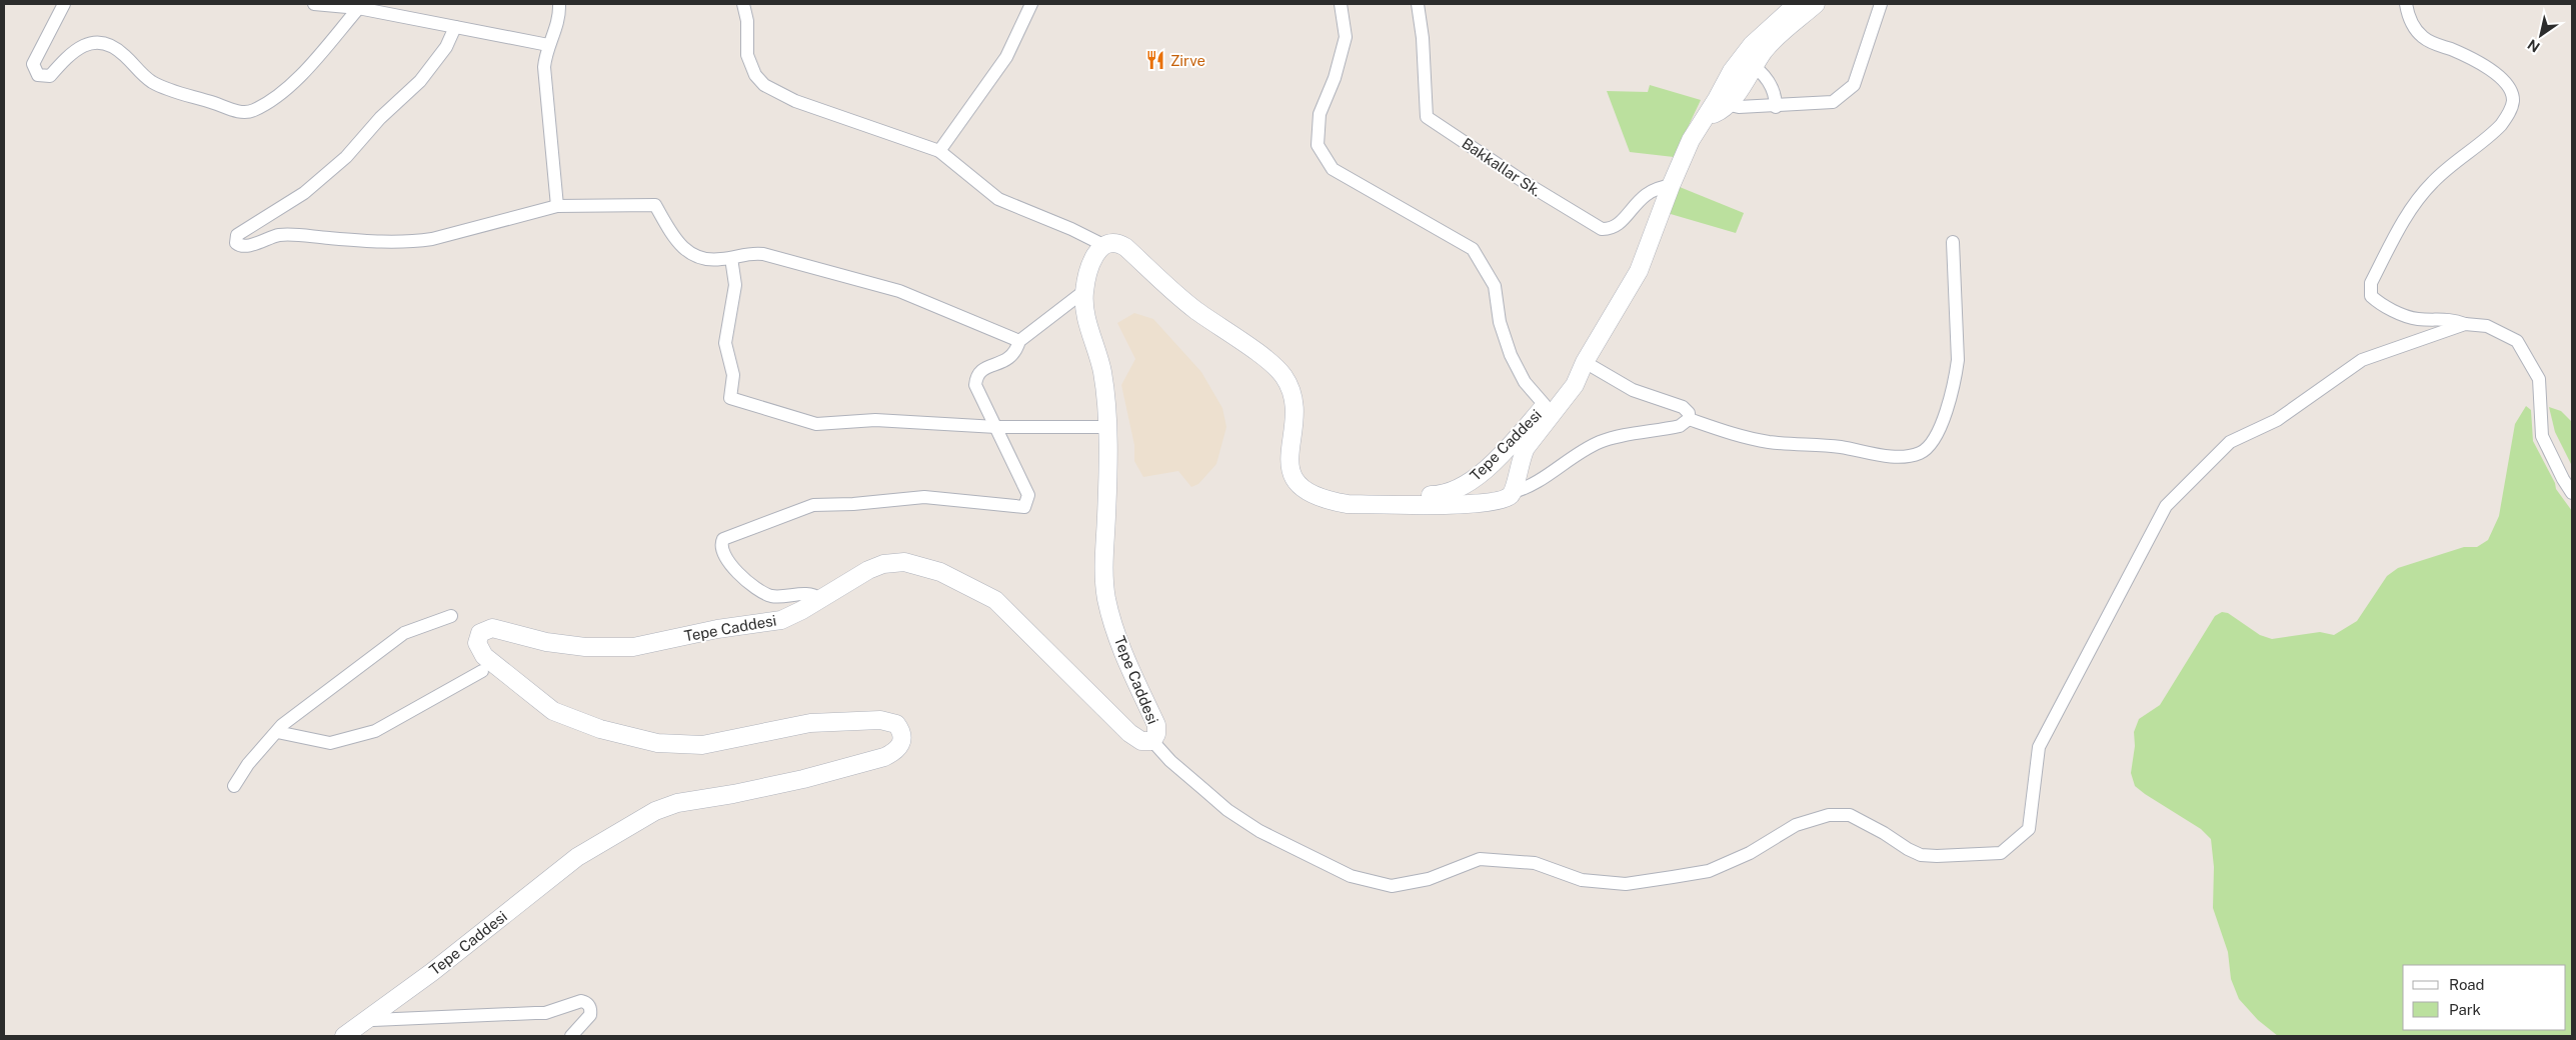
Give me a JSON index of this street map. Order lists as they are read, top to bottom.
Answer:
{
  "streets": {
    "street": ["Bakkallar Sk.", "Tepe Caddesi"]
  },
  "crossings": [
    ["Bakkallar Sk.", "Tepe Caddesi"]
  ],
  "places": {
    "restaurant": ["Zirve"]
  },
  "legend": ["Road", "Park"],
  "north": "bottom left"
}
